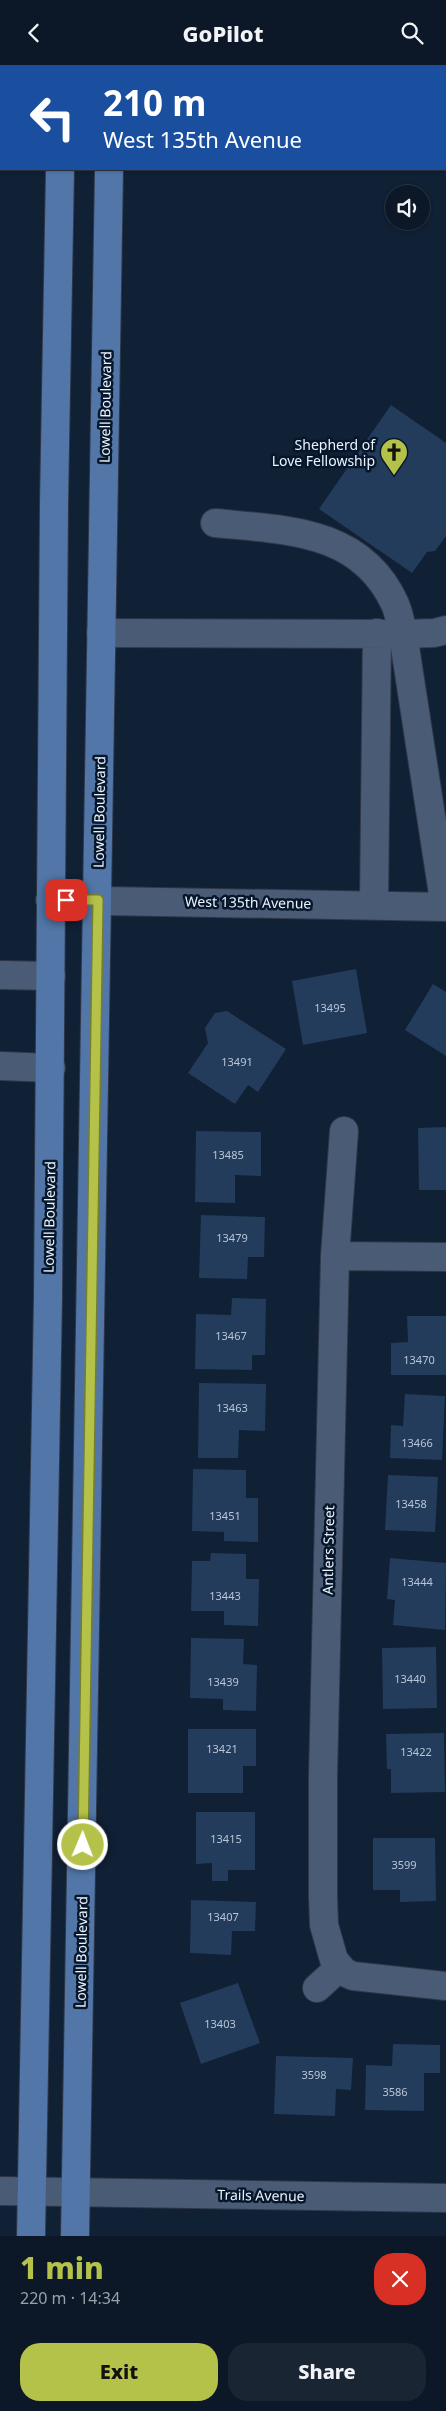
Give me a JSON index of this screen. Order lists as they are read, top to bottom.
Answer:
{
  "streets": {
    "main road": ["Lowell Boulevard"],
    "street": ["West 135th Avenue", "Antlers Street", "Trails Avenue"]
  },
  "crossings": [
    ["Lowell Boulevard", "West 135th Avenue"],
    ["Lowell Boulevard", "Trails Avenue"]
  ],
  "places": {
    "church": ["Shepherd of Love Fellowship"]
  },
  "house_numbers": [
    "13495",
    "13491",
    "13485",
    "13479",
    "13467",
    "13470",
    "13463",
    "13466",
    "13458",
    "13451",
    "13444",
    "13443",
    "13440",
    "13439",
    "13421",
    "13422",
    "13415",
    "3599",
    "13407",
    "13403",
    "3598",
    "3586"
  ],
  "page": {
    "header": "GoPilot",
    "turn": ["210 m", "West 135th Avenue"],
    "heading": ["1 min", "220 m · 14:34"],
    "buttons": ["Exit", "Share"]
  }
}
